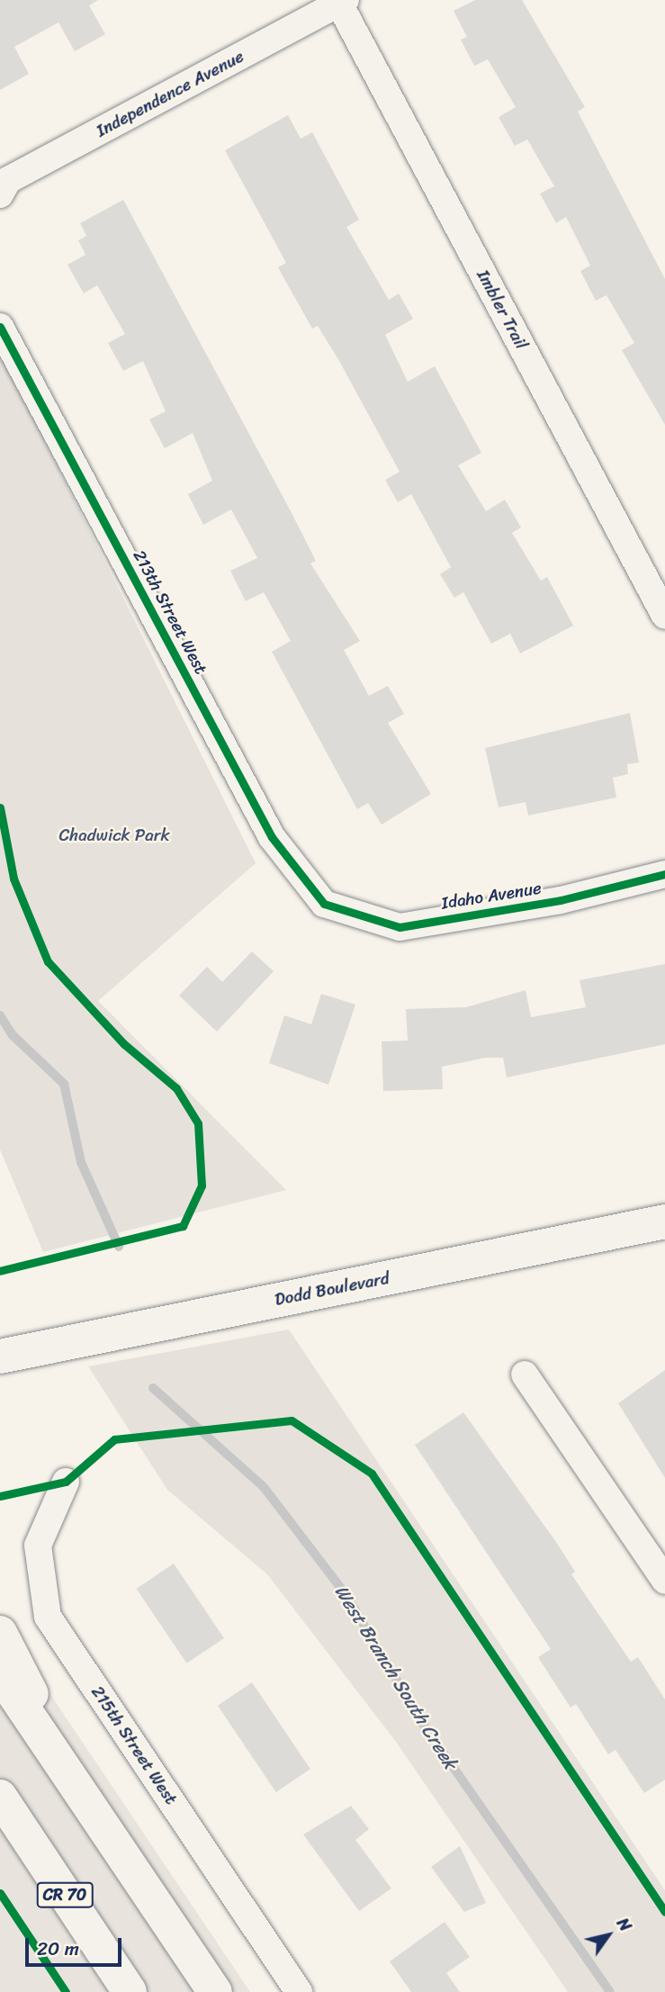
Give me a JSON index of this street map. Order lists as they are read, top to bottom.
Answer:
{
  "streets": {
    "main road": ["Dodd Boulevard", "CR 70"],
    "street": [
      "Independence Avenue",
      "Imbler Trail",
      "213th Street West",
      "Idaho Avenue",
      "215th Street West"
    ]
  },
  "crossings": [
    ["Independence Avenue", "Imbler Trail"],
    ["213th Street West", "Idaho Avenue"]
  ],
  "water": ["West Branch South Creek"],
  "parks": ["Chadwick Park"],
  "scale_bar": "20 m",
  "north": "top right"
}
